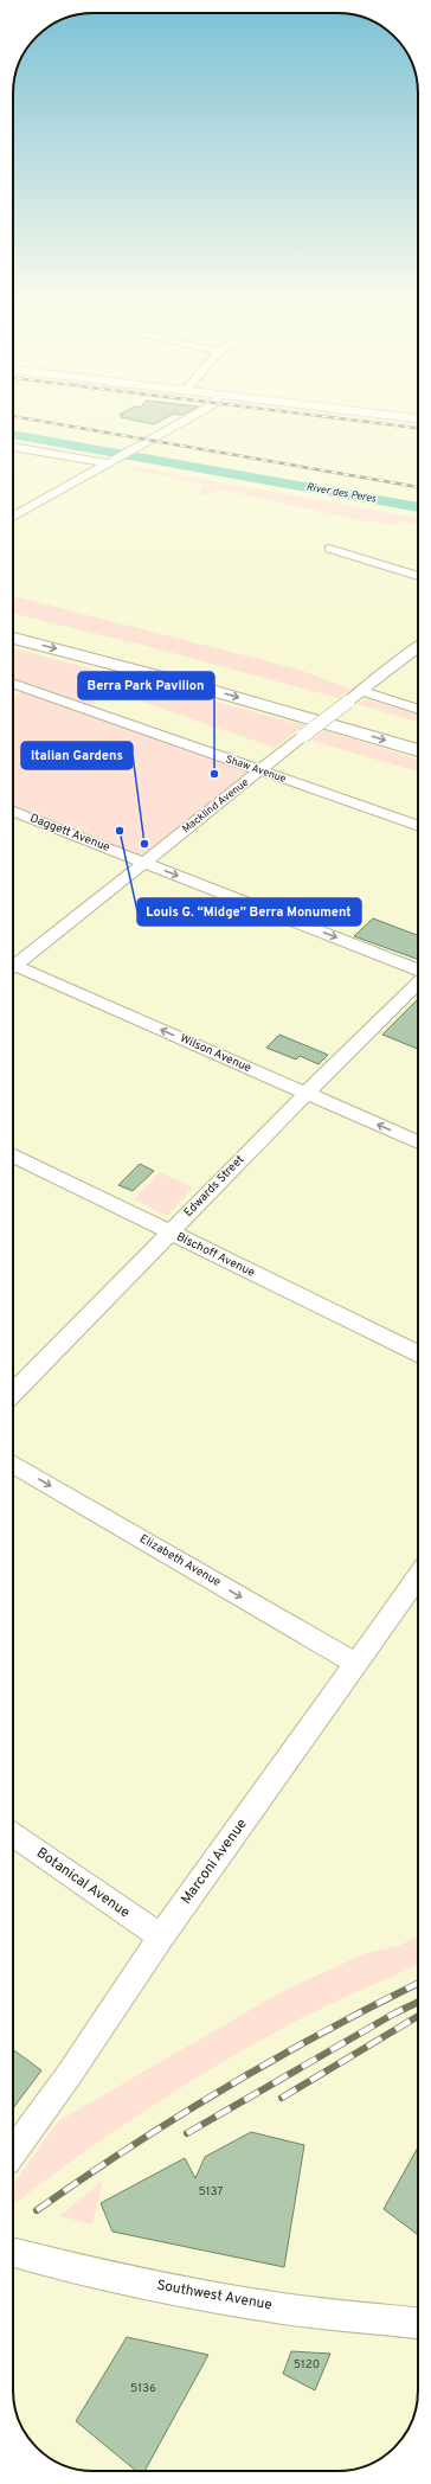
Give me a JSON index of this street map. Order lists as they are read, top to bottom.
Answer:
{
  "streets": {
    "street": [
      "Shaw Avenue",
      "Macklind Avenue",
      "Daggett Avenue",
      "Wilson Avenue",
      "Edwards Street",
      "Bischoff Avenue",
      "Elizabeth Avenue",
      "Marconi Avenue",
      "Botanical Avenue",
      "Southwest Avenue"
    ]
  },
  "crossings": [
    ["Shaw Avenue", "Macklind Avenue"],
    ["Macklind Avenue", "Daggett Avenue"],
    ["Wilson Avenue", "Edwards Street"],
    ["Edwards Street", "Bischoff Avenue"],
    ["Elizabeth Avenue", "Marconi Avenue"],
    ["Marconi Avenue", "Botanical Avenue"]
  ],
  "one_way": ["Daggett Avenue", "Wilson Avenue", "Elizabeth Avenue"],
  "water": ["River des Peres"],
  "places": ["Berra Park Pavilion", "Louis G. “Midge” Berra Monument", "Italian Gardens"],
  "house_numbers": ["5137", "5120", "5136"]
}
